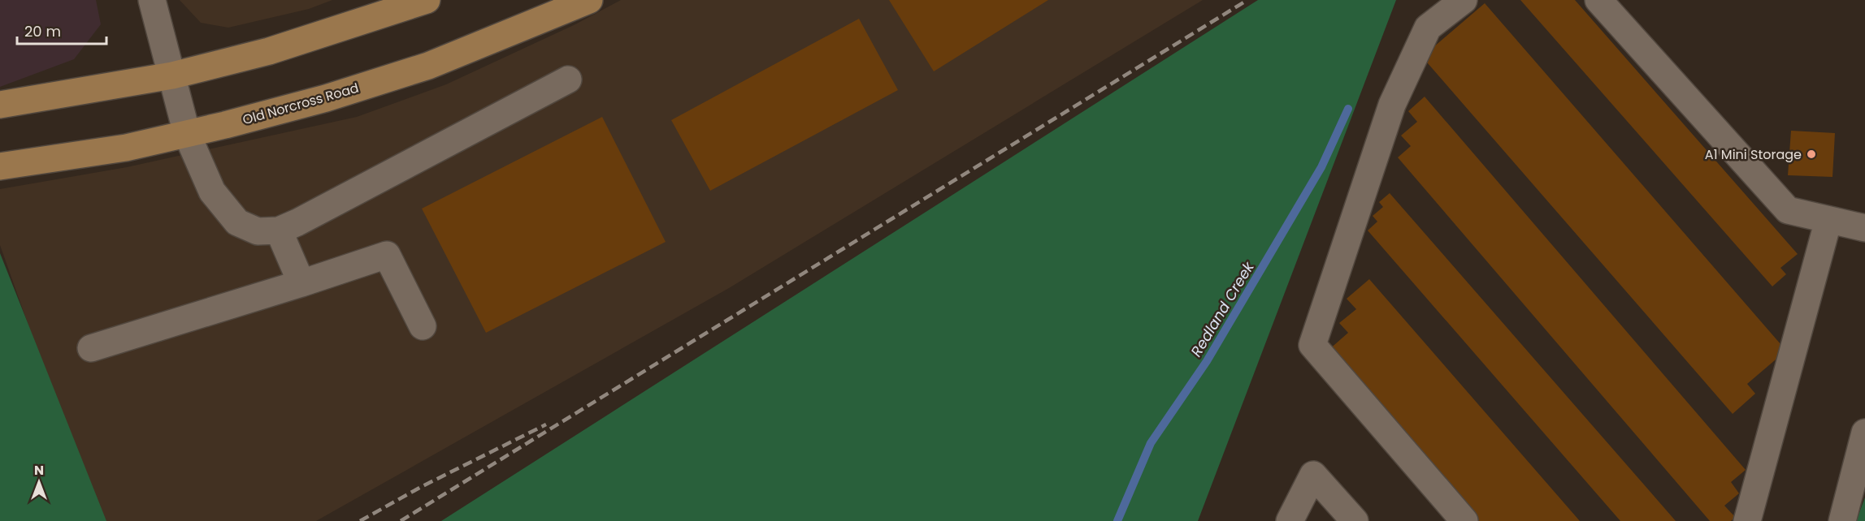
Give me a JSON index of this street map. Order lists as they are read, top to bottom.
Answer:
{
  "streets": {
    "main road": ["Old Norcross Road"]
  },
  "water": ["Redland Creek"],
  "places": ["A1 Mini Storage"],
  "scale_bar": "20 m",
  "north": "top"
}
